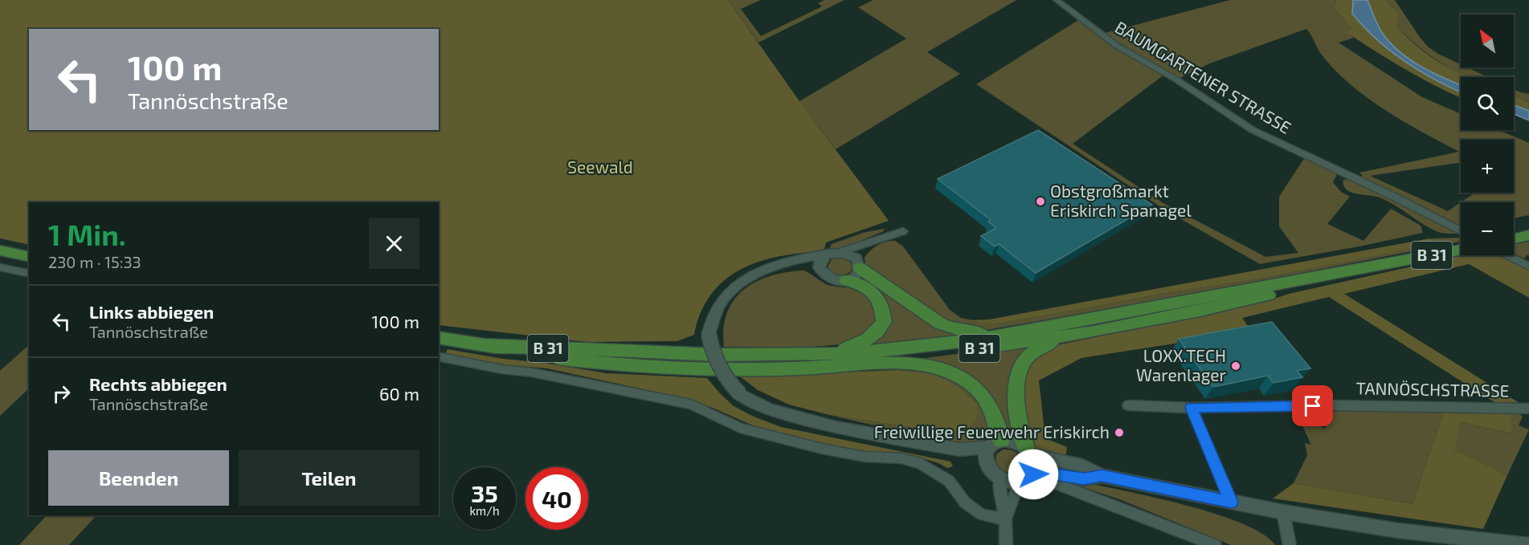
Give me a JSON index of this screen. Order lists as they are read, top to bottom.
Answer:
{
  "streets": {
    "main road": ["B 31"],
    "street": ["BAUMGARTENER STRASSE", "TANNÖSCHSTRASSE"]
  },
  "parks": ["Seewald"],
  "places": ["Obstgroßmarkt Eriskirch Spanagel", "LOXX.TECH Warenlager", "Freiwillige Feuerwehr Eriskirch"],
  "north": "top left",
  "page": {
    "map_buttons": ["+", "−"],
    "turn": ["100 m", "Tannöschstraße"],
    "heading": ["1 Min.", "230 m · 15:33"],
    "list": [
      {
        "name": "Links abbiegen",
        "note": "Tannöschstraße",
        "value": "100 m"
      },
      {
        "name": "Rechts abbiegen",
        "note": "Tannöschstraße",
        "value": "60 m"
      }
    ],
    "buttons": ["Beenden", "Teilen"],
    "speed": "35 km/h",
    "limit": "40"
  }
}
